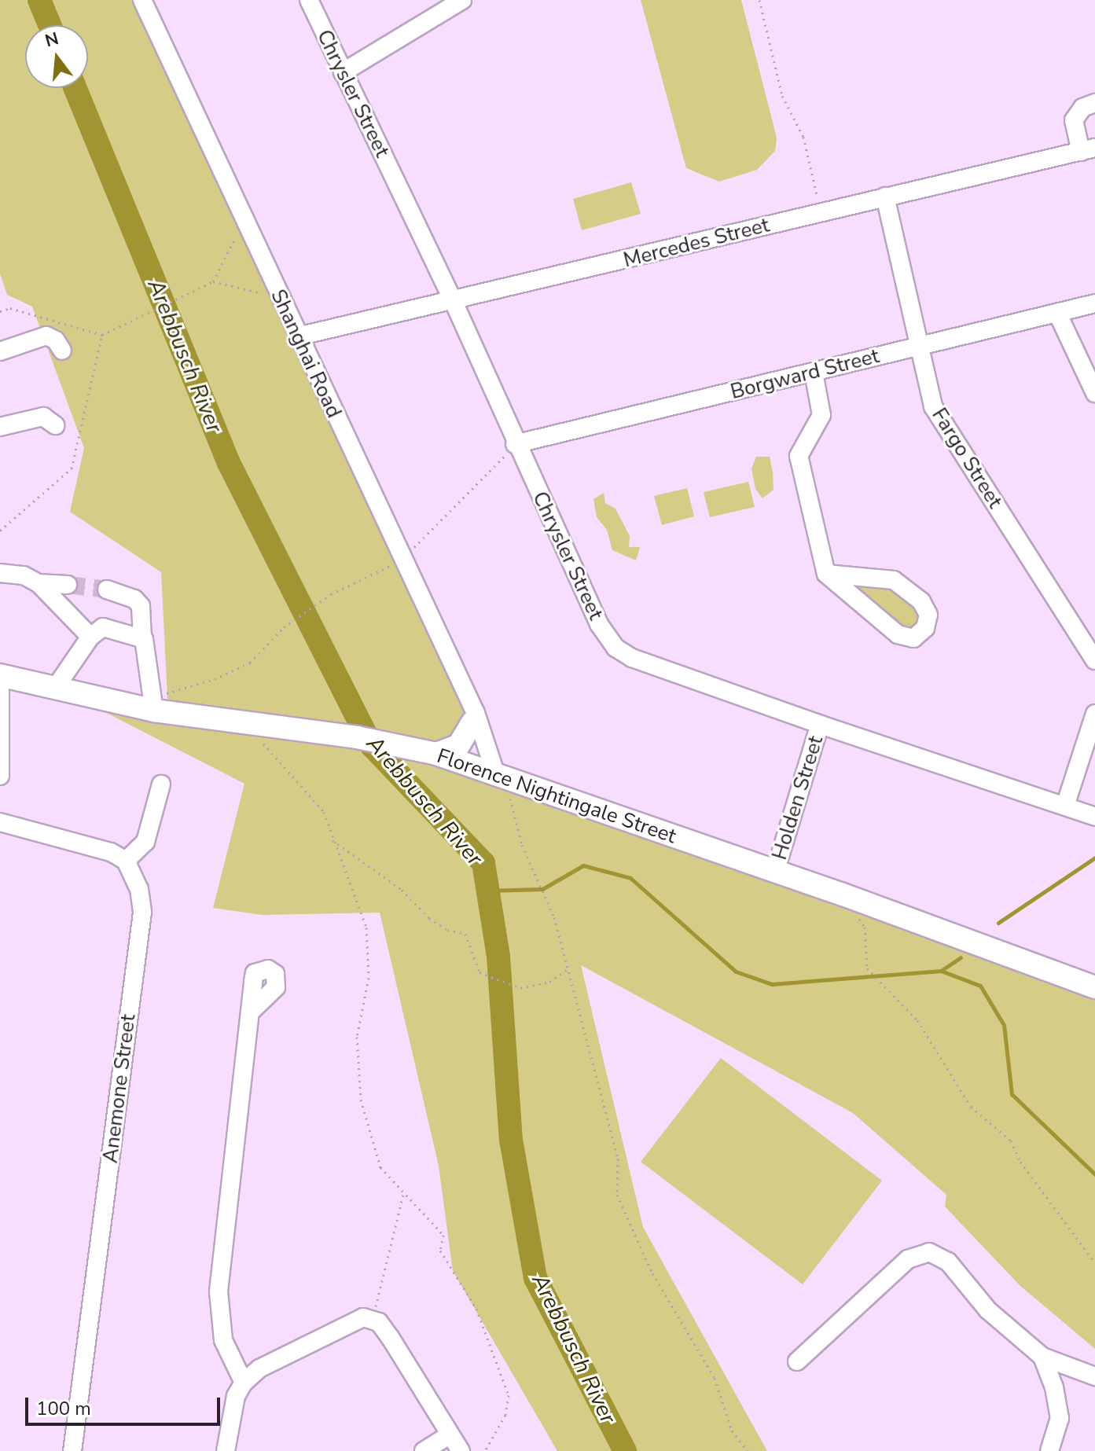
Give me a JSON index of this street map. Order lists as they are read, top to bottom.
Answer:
{
  "streets": {
    "main road": ["Florence Nightingale Street"],
    "street": [
      "Chrysler Street",
      "Mercedes Street",
      "Shanghai Road",
      "Borgward Street",
      "Fargo Street",
      "Holden Street",
      "Anemone Street"
    ]
  },
  "crossings": [
    ["Chrysler Street", "Mercedes Street"],
    ["Chrysler Street", "Borgward Street"],
    ["Chrysler Street", "Holden Street"],
    ["Mercedes Street", "Shanghai Road"],
    ["Mercedes Street", "Fargo Street"],
    ["Shanghai Road", "Florence Nightingale Street"],
    ["Borgward Street", "Fargo Street"],
    ["Florence Nightingale Street", "Holden Street"]
  ],
  "water": ["Arebbusch River"],
  "scale_bar": "100 m",
  "north": "top"
}
